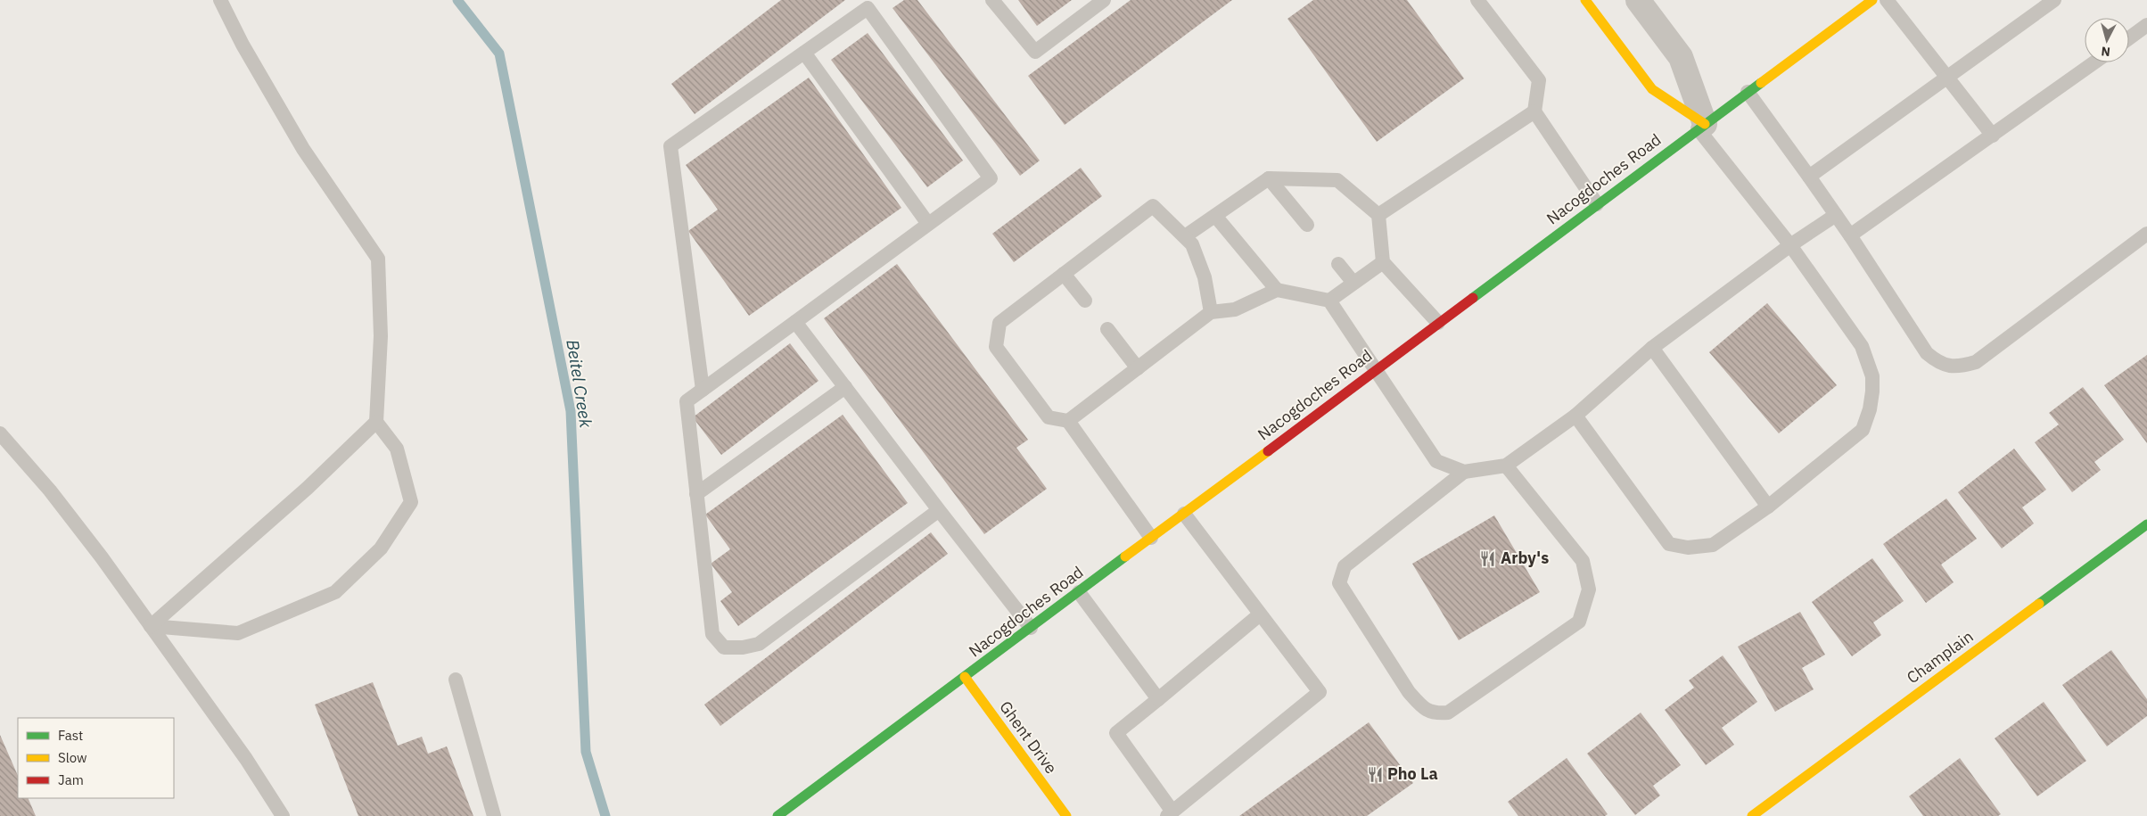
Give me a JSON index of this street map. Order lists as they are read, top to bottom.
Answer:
{
  "streets": {
    "main road": ["Nacogdoches Road", "Champlain", "Ghent Drive"]
  },
  "crossings": [
    ["Nacogdoches Road", "Ghent Drive"]
  ],
  "water": ["Beitel Creek"],
  "places": {
    "restaurant": ["Arby's", "Pho La"]
  },
  "legend": ["Fast", "Slow", "Jam"],
  "north": "bottom"
}
